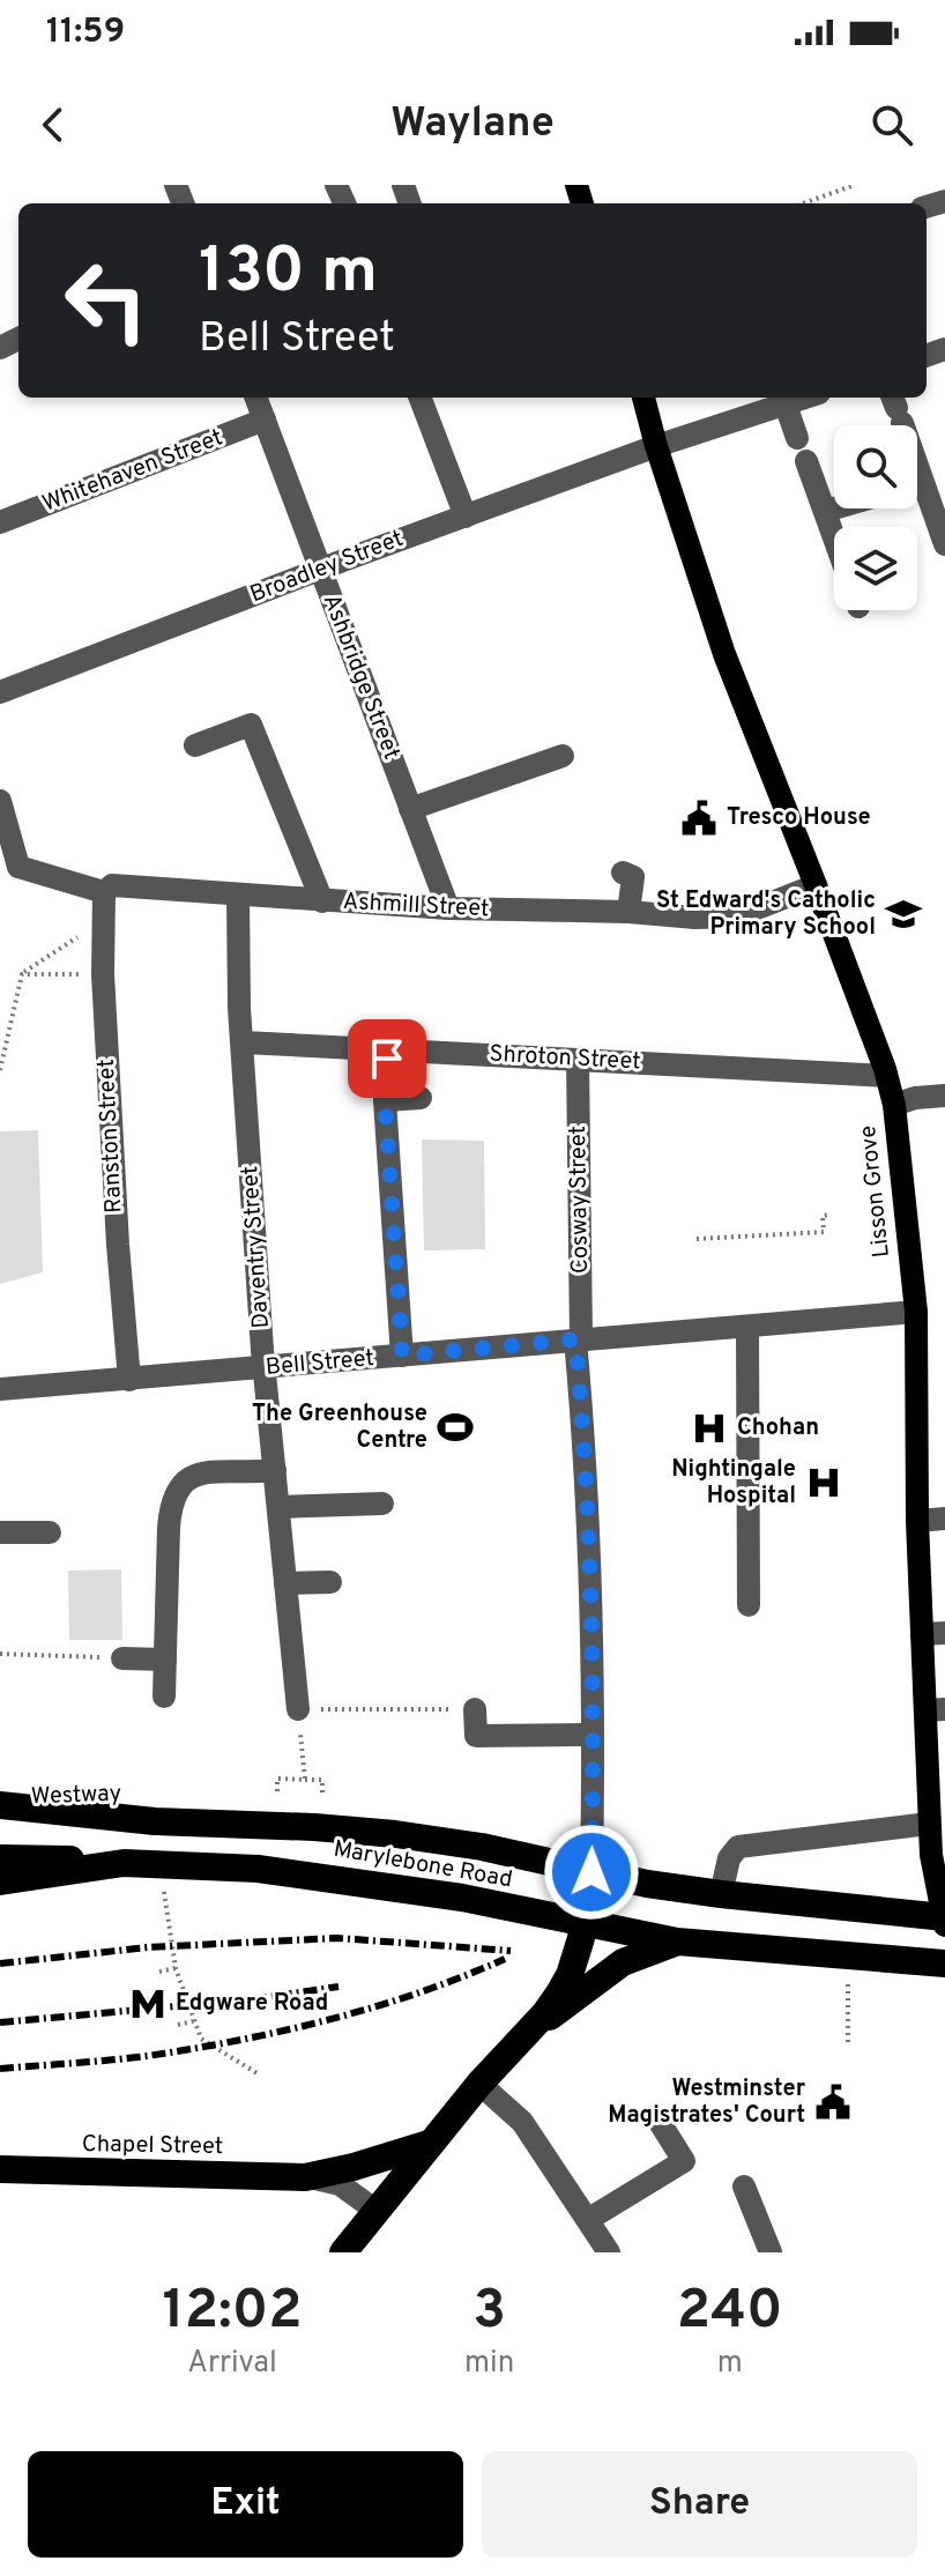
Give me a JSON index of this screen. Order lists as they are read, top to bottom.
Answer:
{
  "streets": {
    "highway": ["Westway", "Marylebone Road", "Chapel Street"],
    "main road": ["Lisson Grove"],
    "street": [
      "Whitehaven Street",
      "Broadley Street",
      "Ashbridge Street",
      "Ashmill Street",
      "Shroton Street",
      "Ranston Street",
      "Cosway Street",
      "Daventry Street",
      "Bell Street"
    ]
  },
  "crossings": [
    ["Whitehaven Street", "Ashbridge Street"],
    ["Broadley Street", "Ashbridge Street"],
    ["Broadley Street", "Lisson Grove"],
    ["Ashbridge Street", "Ashmill Street"],
    ["Ashmill Street", "Ranston Street"],
    ["Ashmill Street", "Lisson Grove"],
    ["Ashmill Street", "Daventry Street"],
    ["Shroton Street", "Lisson Grove"],
    ["Shroton Street", "Cosway Street"],
    ["Shroton Street", "Daventry Street"],
    ["Ranston Street", "Bell Street"],
    ["Lisson Grove", "Bell Street"],
    ["Lisson Grove", "Marylebone Road"],
    ["Cosway Street", "Bell Street"],
    ["Cosway Street", "Marylebone Road"],
    ["Daventry Street", "Bell Street"],
    ["Westway", "Marylebone Road"]
  ],
  "places": {
    "public building": ["Tresco House", "Westminster Magistrates' Court"],
    "school or university": ["St Edward's Catholic Primary School"],
    "sports": ["The Greenhouse Centre"],
    "hospital": ["Chohan", "Nightingale Hospital"],
    "metro station": ["Edgware Road"]
  },
  "page": {
    "status": "11:59",
    "header": "Waylane",
    "turn": ["130 m", "Bell Street"],
    "eta": [
      "12:02",
      "Arrival",
      "3",
      "min",
      "240",
      "m"
    ],
    "buttons": ["Exit", "Share"]
  }
}
